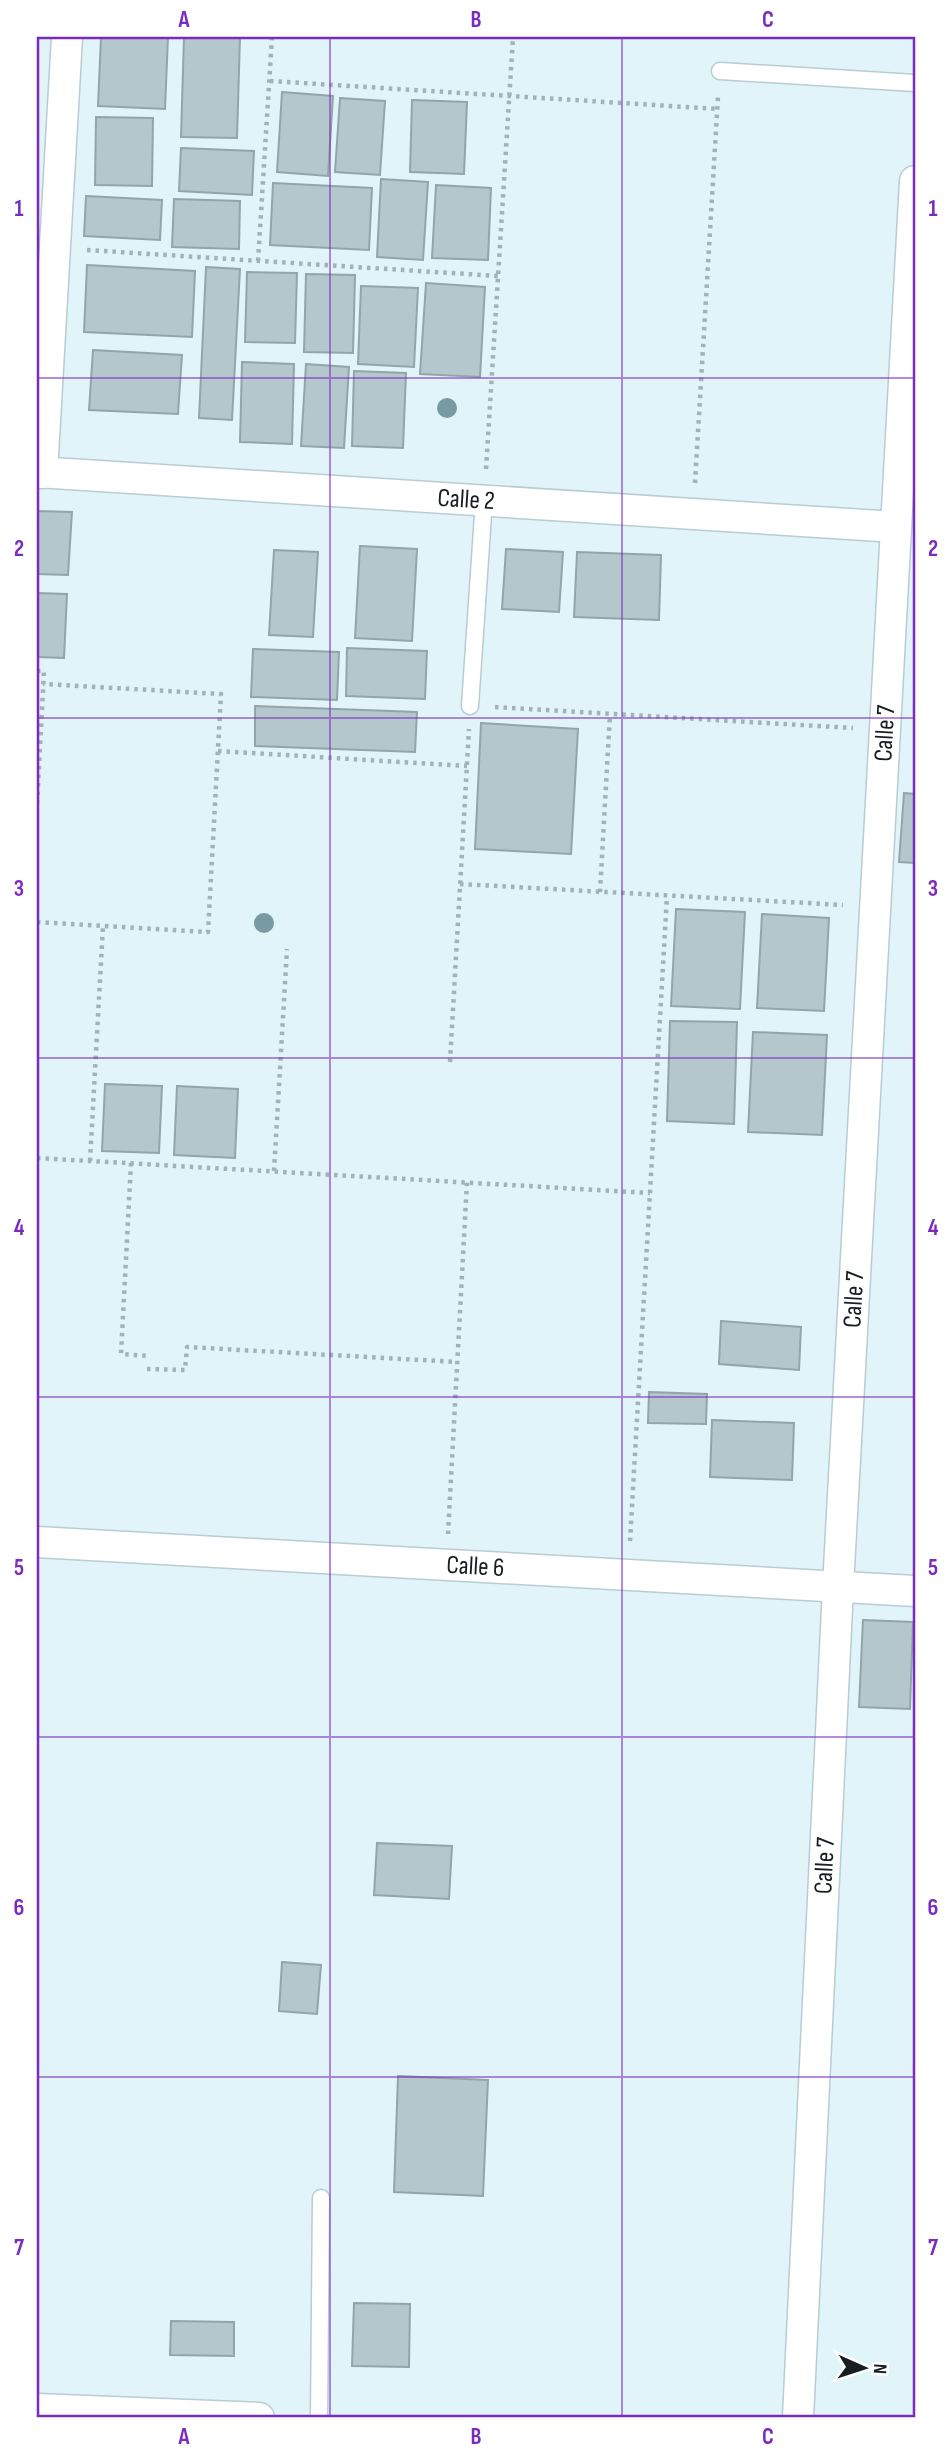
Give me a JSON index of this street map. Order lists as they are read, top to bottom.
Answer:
{
  "streets": {
    "street": ["Calle 2", "Calle 7", "Calle 6"]
  },
  "crossings": [
    ["Calle 2", "Calle 7"],
    ["Calle 7", "Calle 6"]
  ],
  "north": "right",
  "grid": {
    "columns": ["A", "B", "C"],
    "rows": [
      "1",
      "2",
      "3",
      "4",
      "5",
      "6",
      "7"
    ]
  }
}
